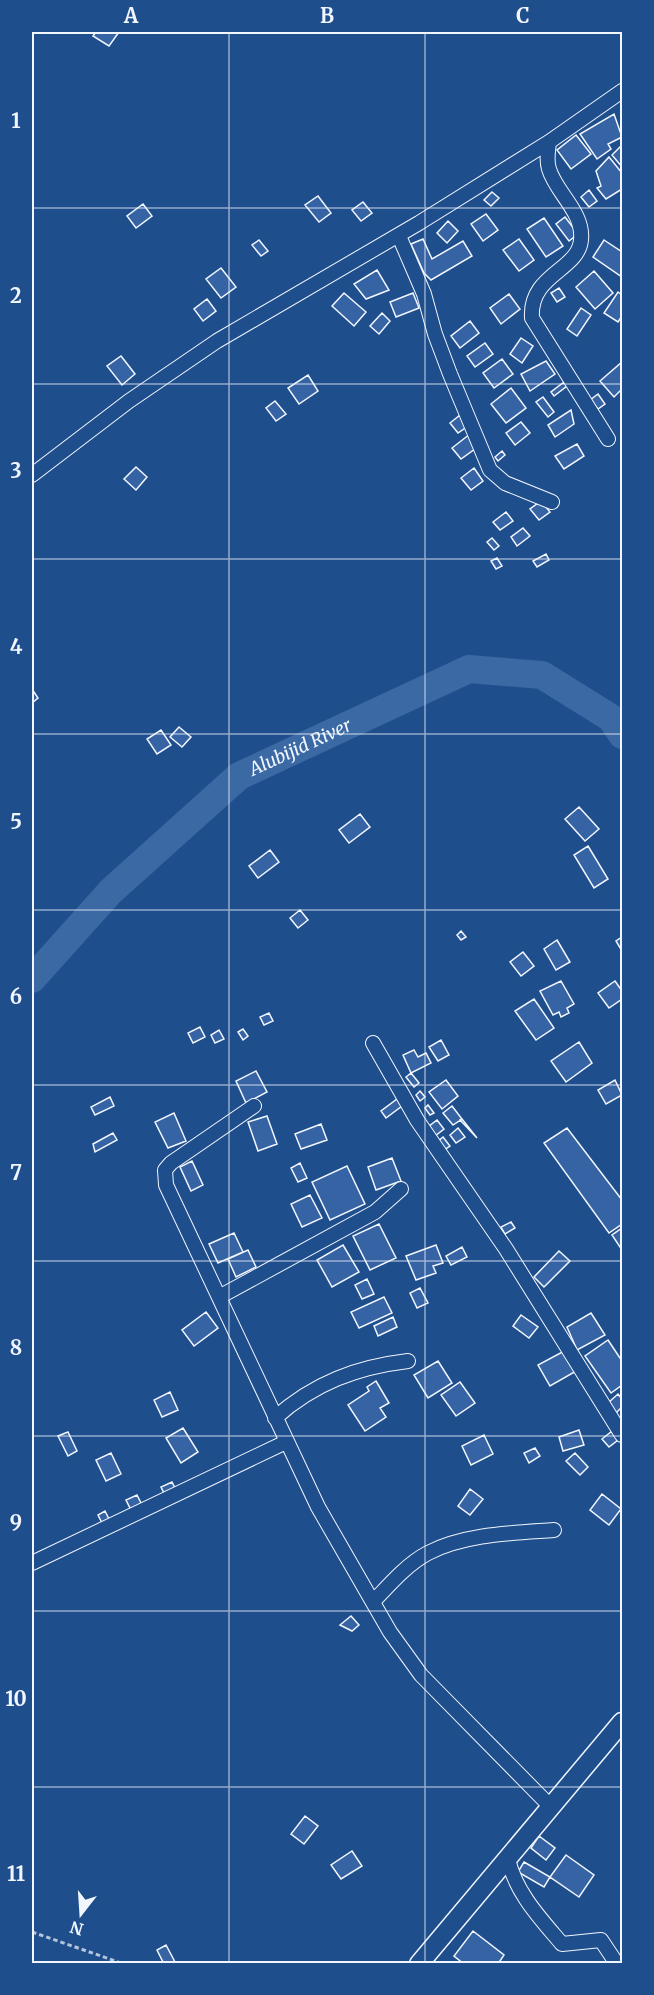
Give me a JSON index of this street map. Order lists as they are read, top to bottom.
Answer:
{
  "water": ["Alubijid River"],
  "north": "bottom",
  "grid": {
    "columns": ["A", "B", "C"],
    "rows": [
      "1",
      "2",
      "3",
      "4",
      "5",
      "6",
      "7",
      "8",
      "9",
      "10",
      "11"
    ]
  }
}
